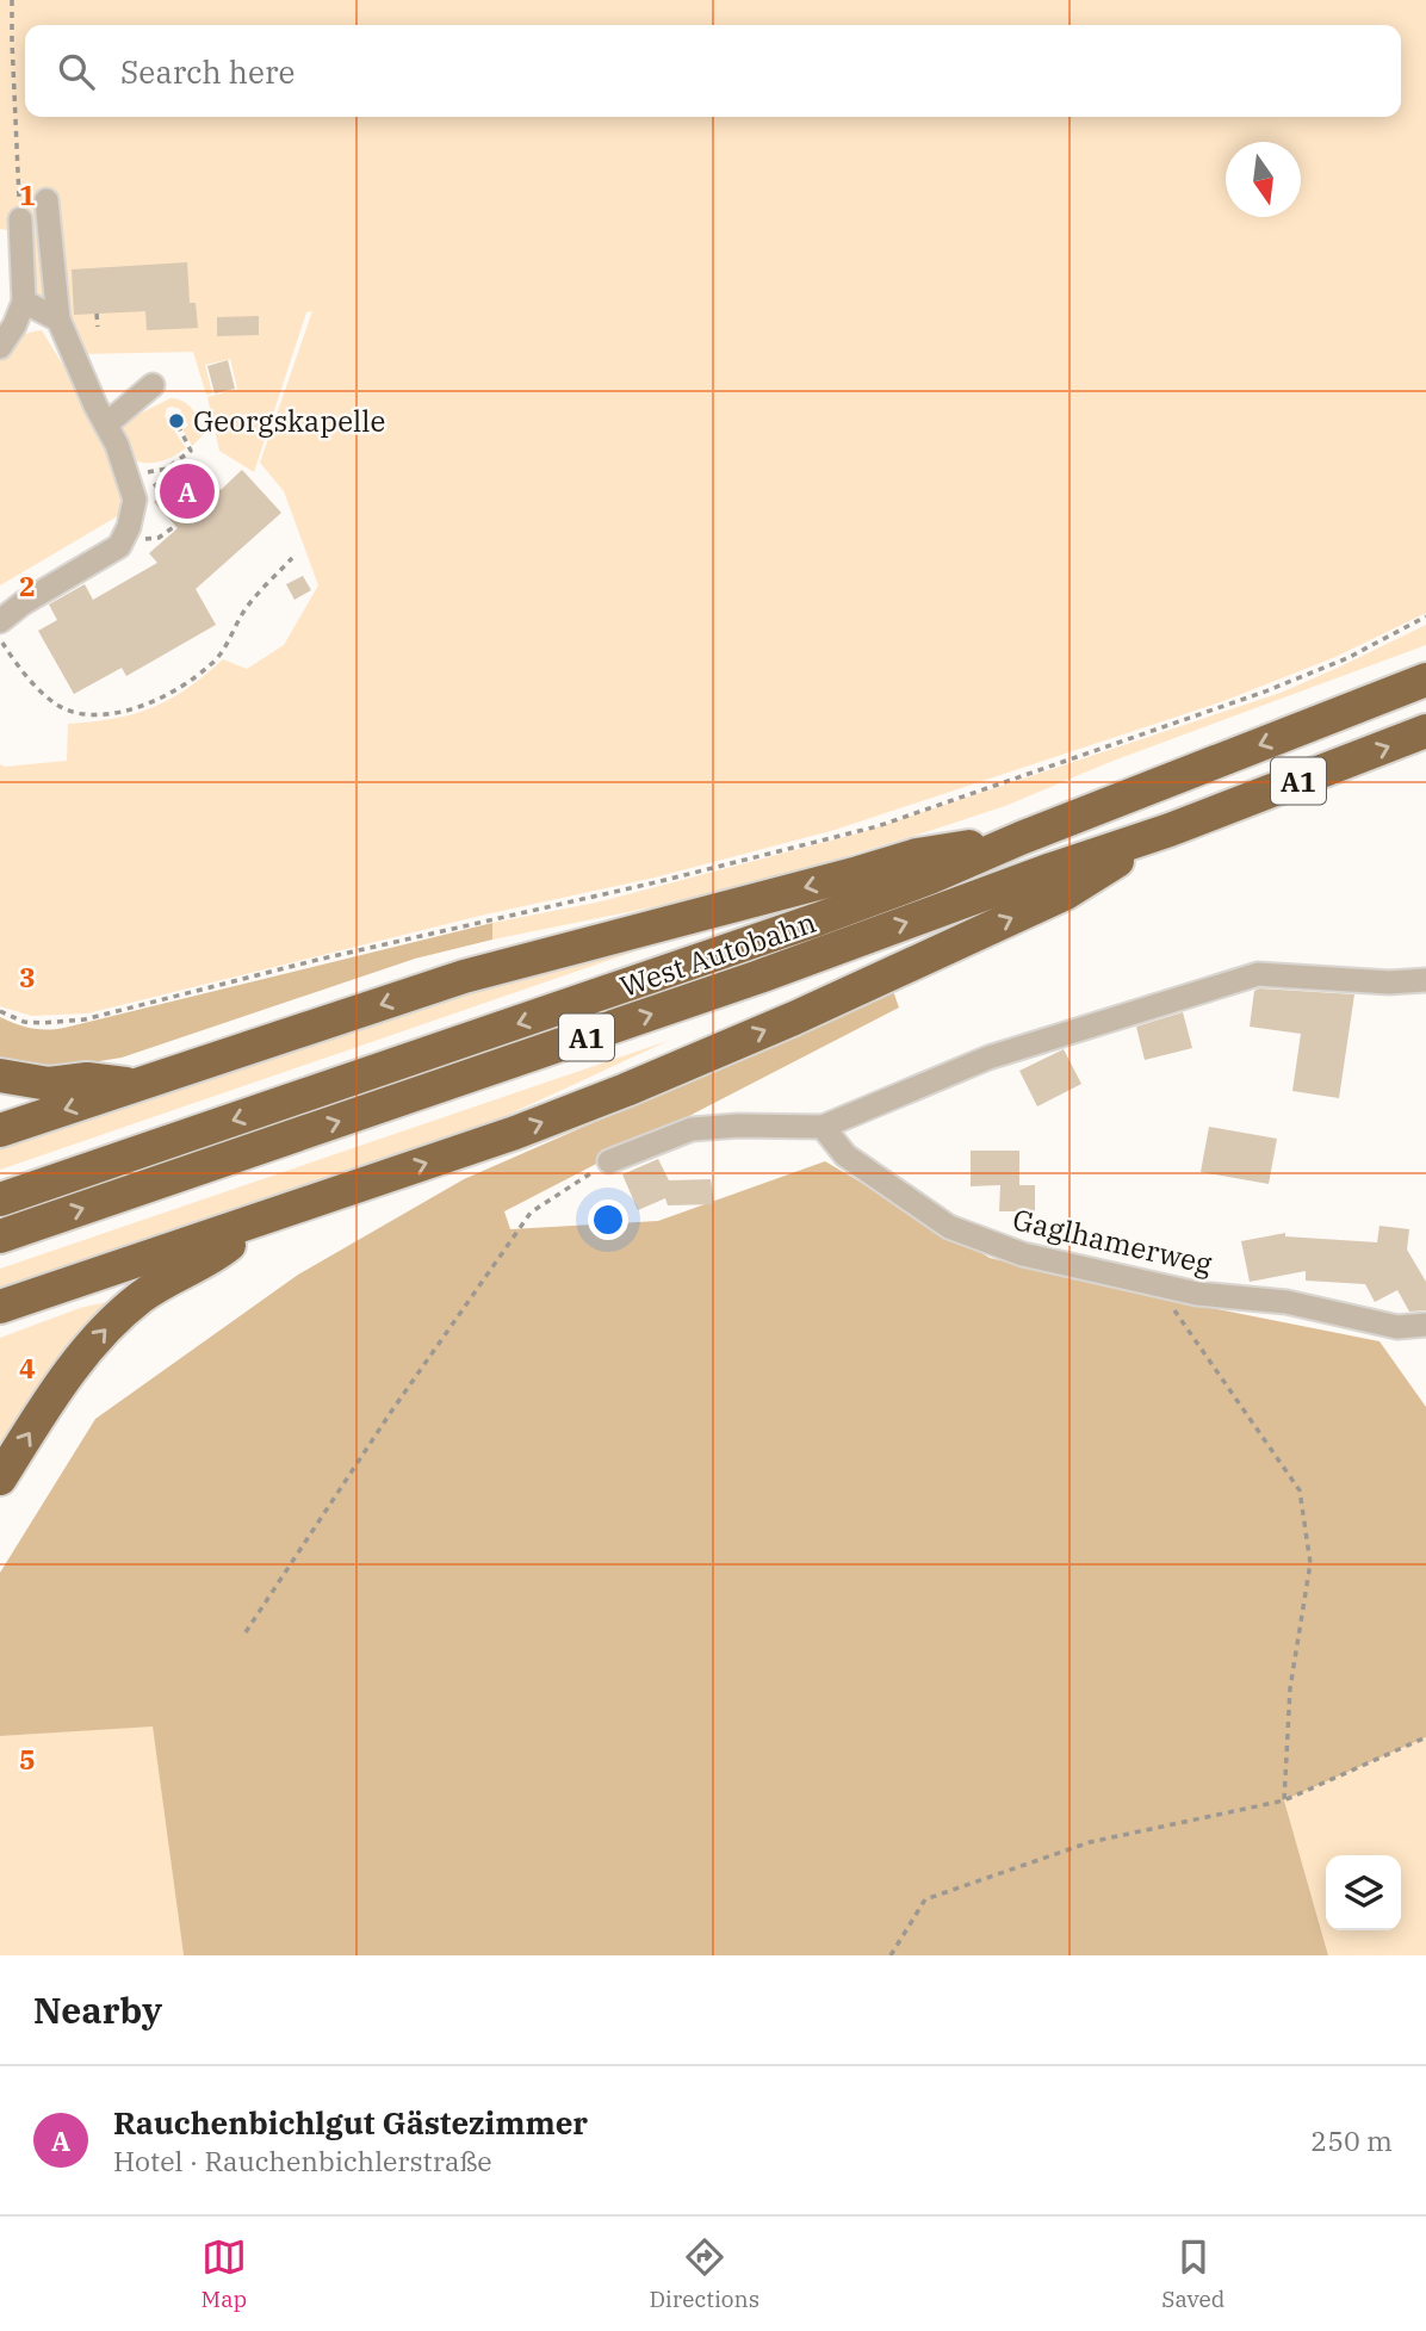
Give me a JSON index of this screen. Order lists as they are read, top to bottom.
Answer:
{
  "streets": {
    "highway": ["A1", "West Autobahn"],
    "street": ["Gaglhamerweg"]
  },
  "places": ["Georgskapelle"],
  "north": "bottom",
  "page": {
    "search": "Search here",
    "pins": "A",
    "heading": "Nearby",
    "list": [
      {
        "mark": "A",
        "name": "Rauchenbichlgut Gästezimmer",
        "note": "Hotel · Rauchenbichlerstraße",
        "value": "250 m"
      }
    ],
    "nav": ["Map", "Directions", "Saved"]
  },
  "grid": {
    "rows": [
      "1",
      "2",
      "3",
      "4",
      "5"
    ]
  }
}
